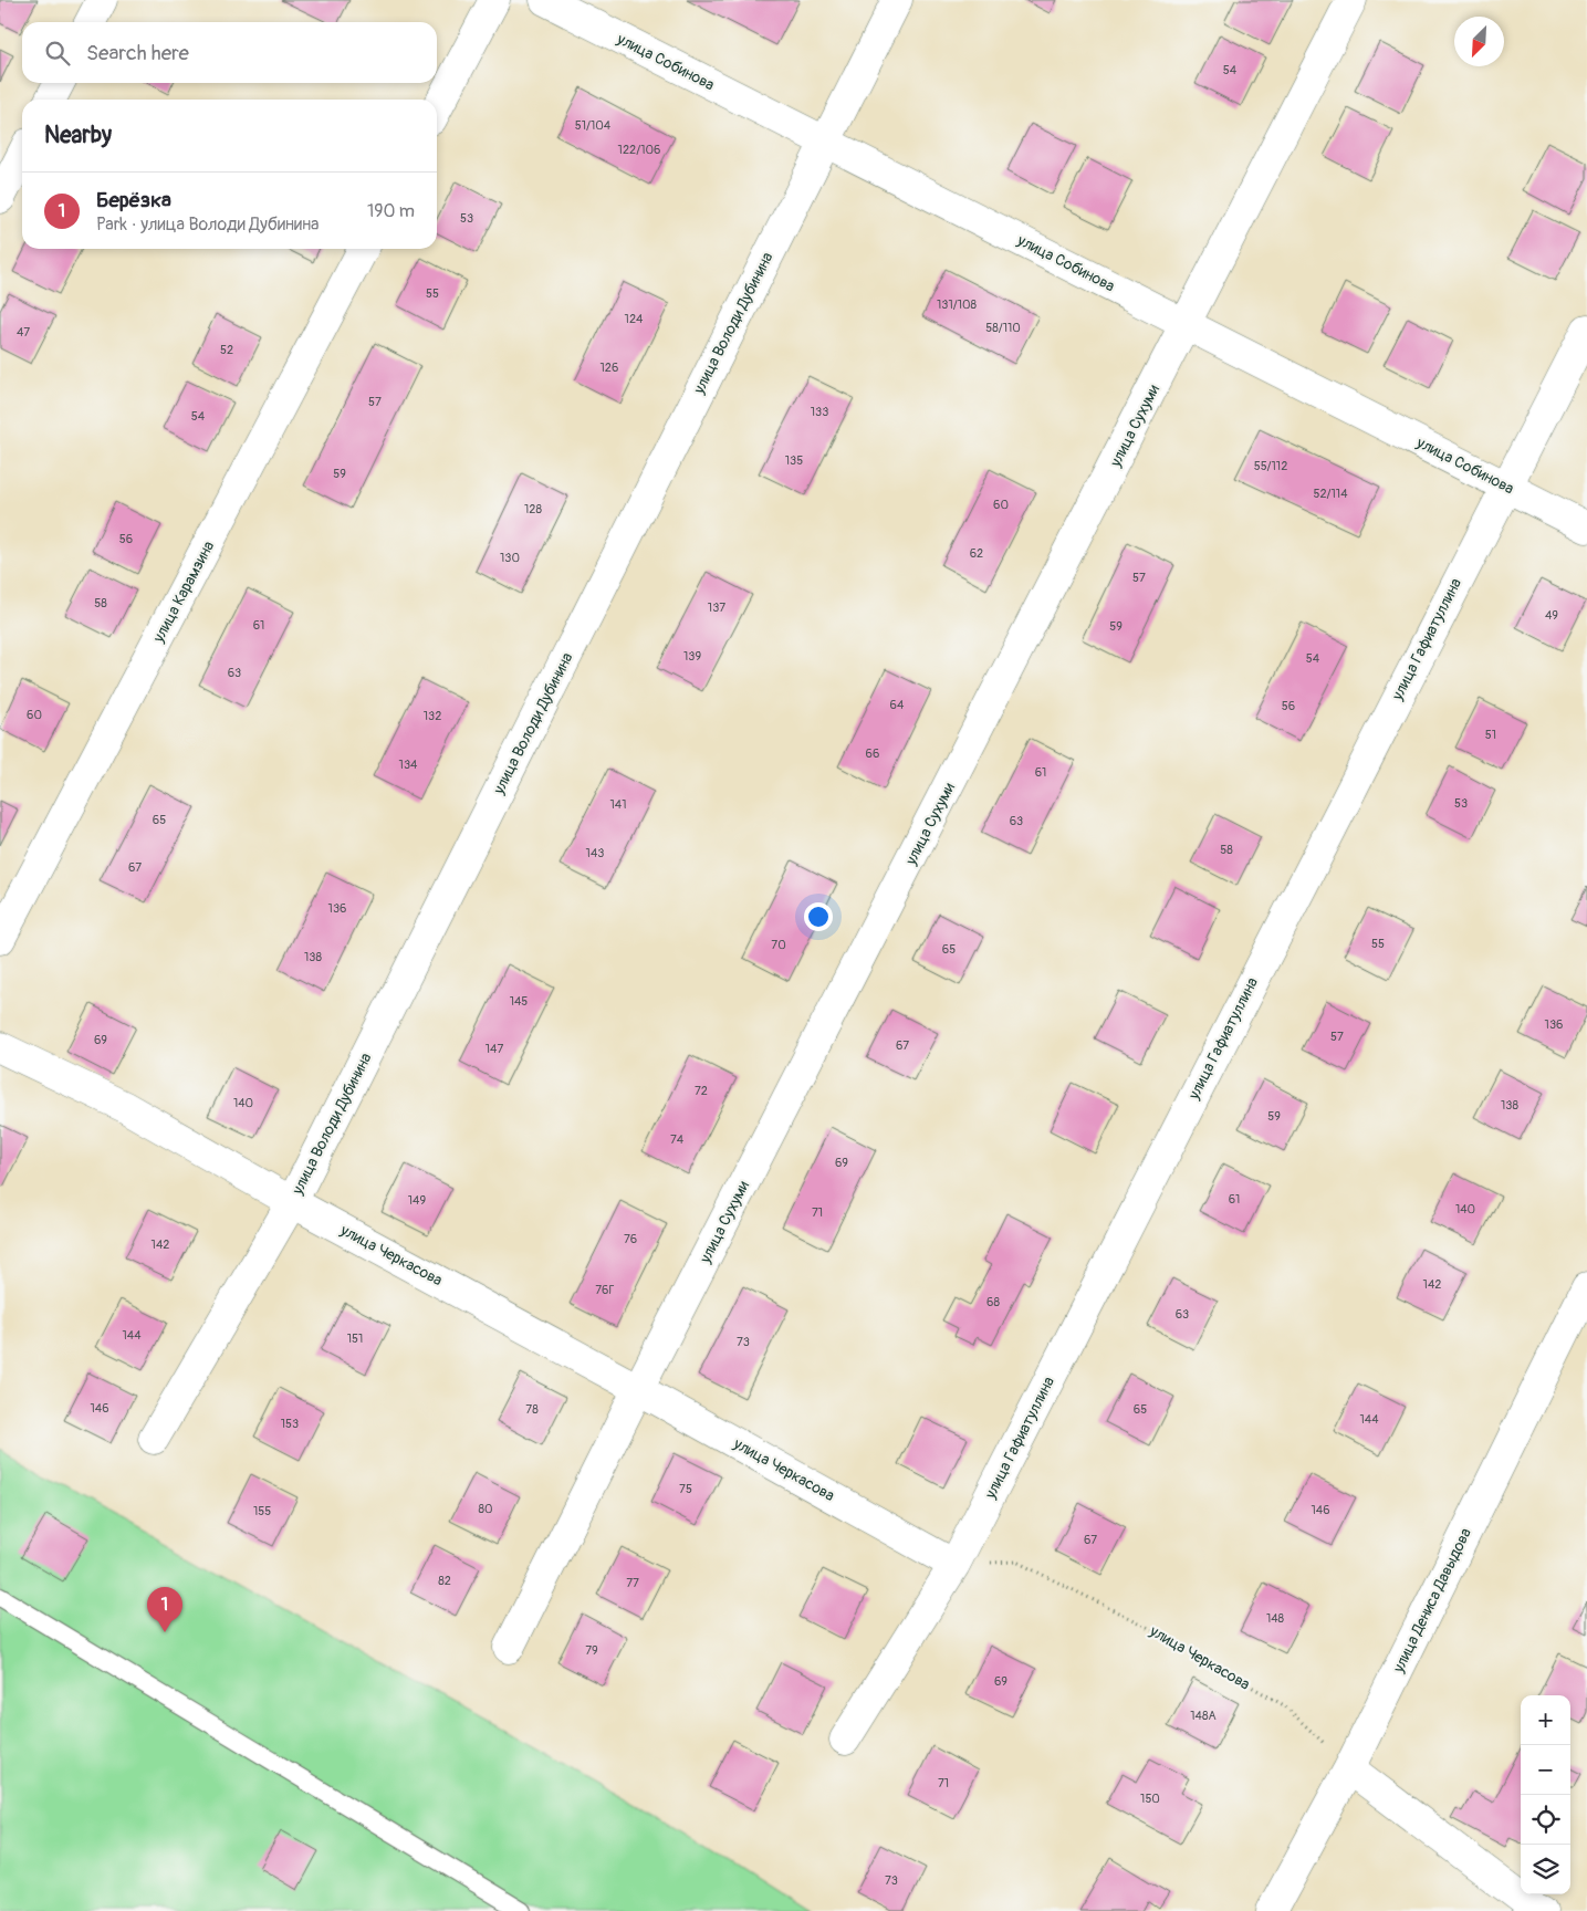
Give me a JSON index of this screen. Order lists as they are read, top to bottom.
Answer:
{
  "streets": {
    "street": [
      "улица Собинова",
      "улица Володи Дубинина",
      "улица Сухуми",
      "улица Карамзина",
      "улица Гафиатуллина",
      "улица Черкасова",
      "улица Дениса Давыдова"
    ]
  },
  "crossings": [
    ["улица Собинова", "улица Володи Дубинина"],
    ["улица Собинова", "улица Сухуми"],
    ["улица Собинова", "улица Гафиатуллина"],
    ["улица Володи Дубинина", "улица Черкасова"],
    ["улица Сухуми", "улица Черкасова"],
    ["улица Гафиатуллина", "улица Черкасова"],
    ["улица Черкасова", "улица Дениса Давыдова"]
  ],
  "house_numbers": [
    "54",
    "51/104",
    "122/106",
    "53",
    "55",
    "131/108",
    "124",
    "58/110",
    "47",
    "52",
    "126",
    "57",
    "133",
    "54",
    "135",
    "55/112",
    "59",
    "52/114",
    "60",
    "128",
    "56",
    "62",
    "130",
    "57",
    "58",
    "137",
    "49",
    "61",
    "59",
    "139",
    "54",
    "63",
    "64",
    "56",
    "60",
    "132",
    "51",
    "66",
    "134",
    "61",
    "53",
    "141",
    "65",
    "63",
    "58",
    "143",
    "67",
    "136",
    "55",
    "70",
    "65",
    "138",
    "145",
    "136",
    "57",
    "69",
    "67",
    "147",
    "72",
    "140",
    "138",
    "59",
    "74",
    "69",
    "61",
    "149",
    "140",
    "71",
    "76",
    "142",
    "142",
    "76Г",
    "68",
    "63",
    "144",
    "151",
    "73",
    "146",
    "78",
    "65",
    "144",
    "153",
    "75",
    "80",
    "146",
    "155",
    "67",
    "82",
    "77",
    "148",
    "79",
    "69",
    "148А",
    "71",
    "150",
    "73"
  ],
  "north": "bottom left",
  "page": {
    "search": "Search here",
    "heading": "Nearby",
    "list": [
      {
        "mark": "1",
        "name": "Берёзка",
        "note": "Park · улица Володи Дубинина",
        "value": "190 m"
      }
    ],
    "pins": "1",
    "map_buttons": ["+", "−"]
  }
}
